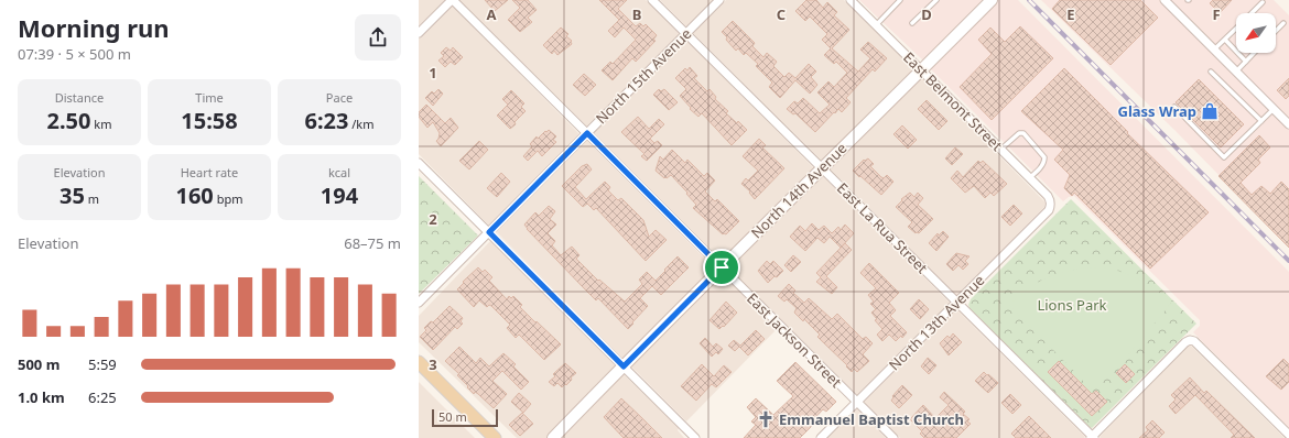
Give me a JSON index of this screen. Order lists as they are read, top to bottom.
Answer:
{
  "streets": {
    "street": [
      "North 15th Avenue",
      "East Belmont Street",
      "North 14th Avenue",
      "East La Rua Street",
      "North 13th Avenue",
      "East Jackson Street"
    ]
  },
  "crossings": [
    ["North 15th Avenue", "East La Rua Street"],
    ["North 15th Avenue", "East Jackson Street"],
    ["East Belmont Street", "North 14th Avenue"],
    ["East Belmont Street", "North 13th Avenue"],
    ["North 14th Avenue", "East La Rua Street"],
    ["North 14th Avenue", "East Jackson Street"],
    ["East La Rua Street", "North 13th Avenue"],
    ["North 13th Avenue", "East Jackson Street"]
  ],
  "parks": ["Lions Park"],
  "places": {
    "shop": ["Glass Wrap"],
    "church": ["Emmanuel Baptist Church"]
  },
  "scale_bar": "50 m",
  "north": "bottom left",
  "page": {
    "heading": ["Morning run", "07:39 · 5 × 500 m"],
    "stats": [
      ["Distance", "2.50 km"],
      ["Time", "15:58"],
      ["Pace", "6:23 /km"],
      ["Elevation", "35 m"],
      ["Heart rate", "160 bpm"],
      ["kcal", "194"]
    ],
    "chart": ["Elevation", "68–75 m"],
    "list": [
      {
        "name": "500 m",
        "note": "5:59"
      },
      {
        "name": "1.0 km",
        "note": "6:25"
      }
    ],
    "scale": "50 m"
  },
  "grid": {
    "columns": [
      "A",
      "B",
      "C",
      "D",
      "E",
      "F"
    ],
    "rows": ["1", "2", "3"]
  }
}
